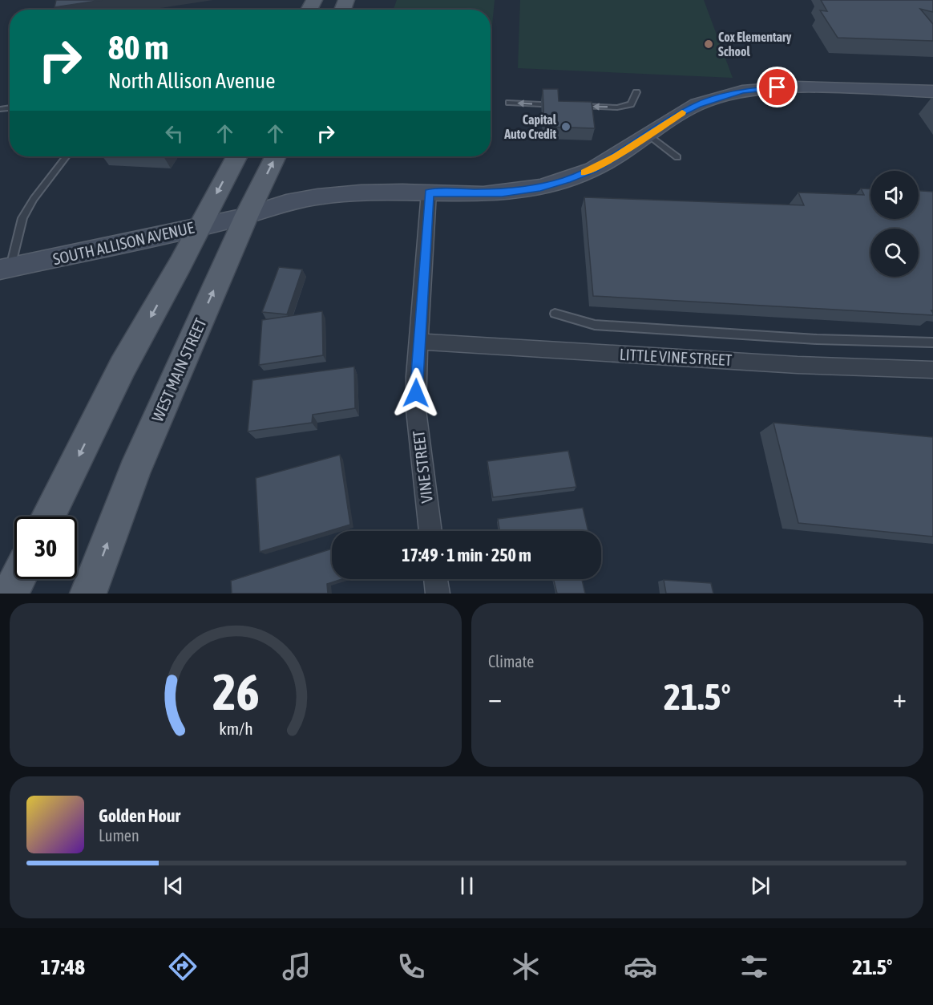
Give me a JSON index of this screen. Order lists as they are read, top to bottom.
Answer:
{
  "streets": {
    "main road": ["WEST MAIN STREET"],
    "street": ["SOUTH ALLISON AVENUE", "LITTLE VINE STREET", "VINE STREET"]
  },
  "crossings": [
    ["SOUTH ALLISON AVENUE", "WEST MAIN STREET"],
    ["SOUTH ALLISON AVENUE", "VINE STREET"],
    ["LITTLE VINE STREET", "VINE STREET"]
  ],
  "places": ["Cox Elementary School", "Capital Auto Credit"],
  "page": {
    "turn": ["80 m", "North Allison Avenue"],
    "limit": "30",
    "trip": "17:49 · 1 min · 250 m",
    "tile": "Climate",
    "heat": ["−", "21.5°", "+"],
    "song": ["Golden Hour", "Lumen"],
    "tabs": ["17:48", "21.5°"],
    "gauge": ["26", "km/h"]
  }
}
